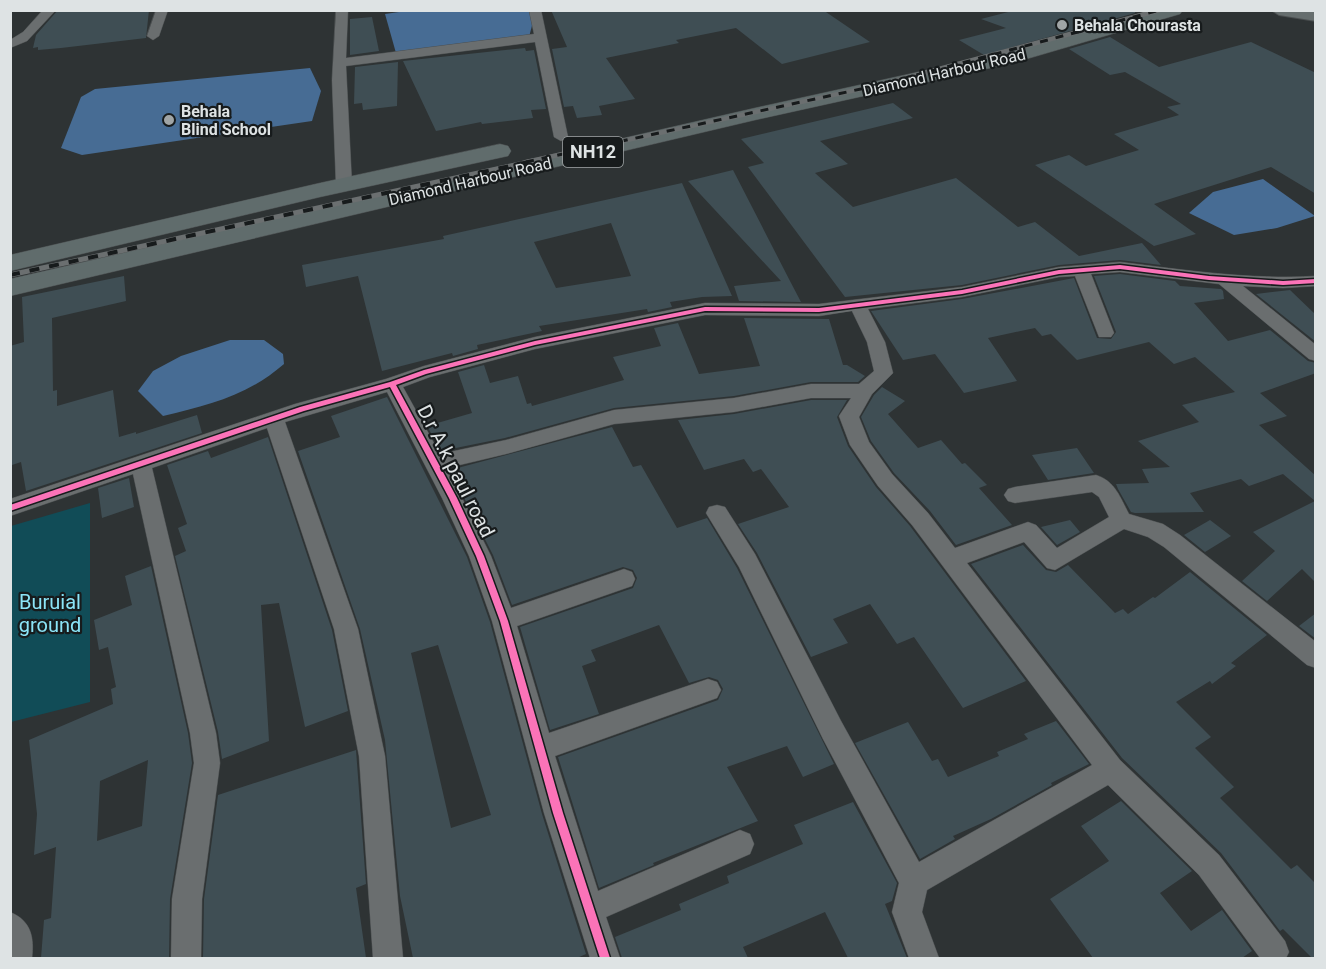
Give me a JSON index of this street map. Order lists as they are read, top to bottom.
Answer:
{
  "streets": {
    "highway": ["Diamond Harbour Road", "NH12"],
    "street": ["D.r A.k paul road"]
  },
  "parks": ["Buruial ground"],
  "places": ["Behala Chourasta", "Behala Blind School"]
}
